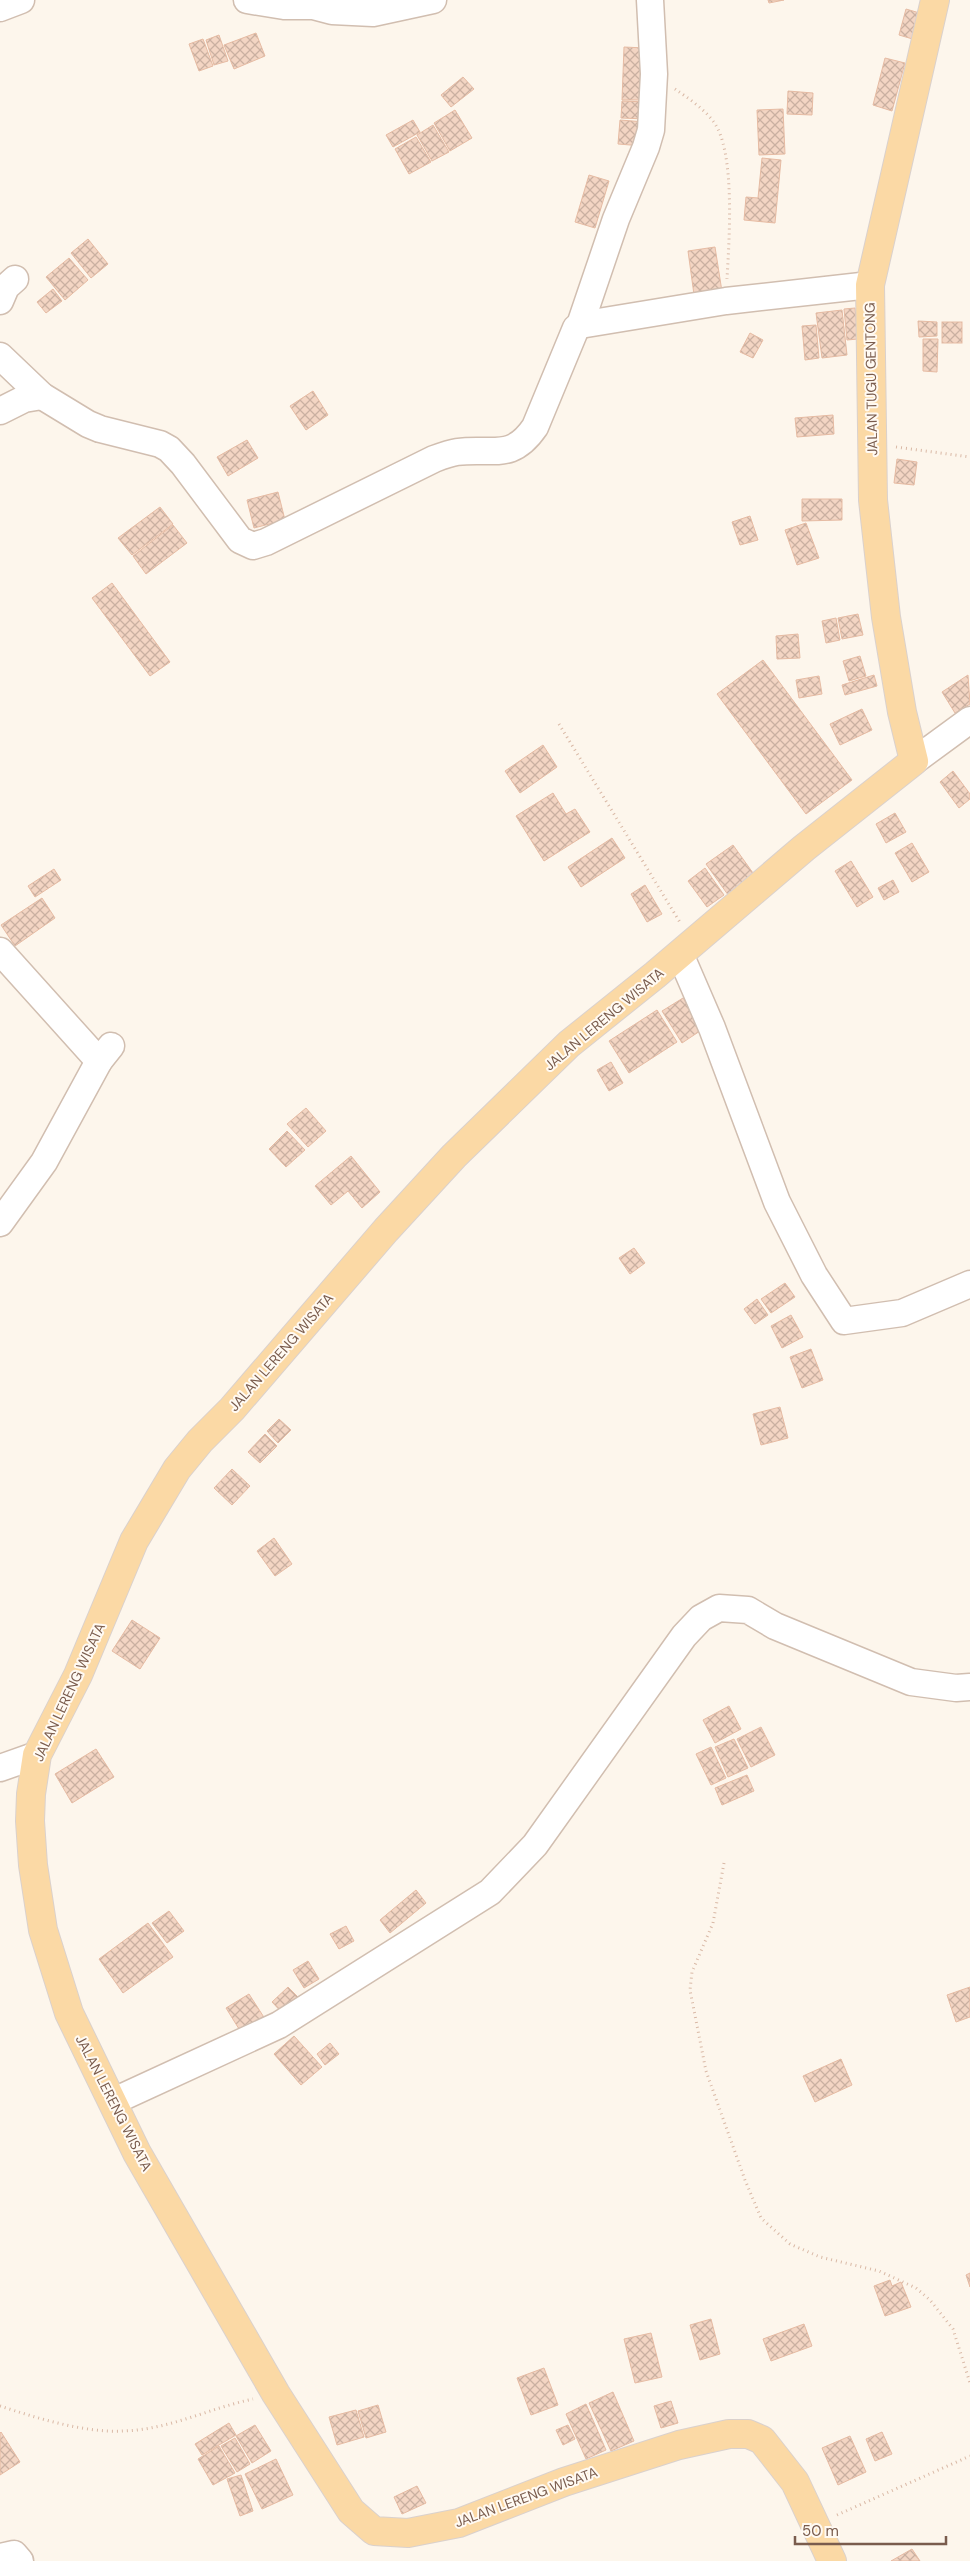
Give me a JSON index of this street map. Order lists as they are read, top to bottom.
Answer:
{
  "streets": {
    "main road": ["JALAN TUGU GENTONG", "JALAN LERENG WISATA"]
  },
  "crossings": [
    ["JALAN TUGU GENTONG", "JALAN LERENG WISATA"]
  ],
  "scale_bar": "50 m"
}
